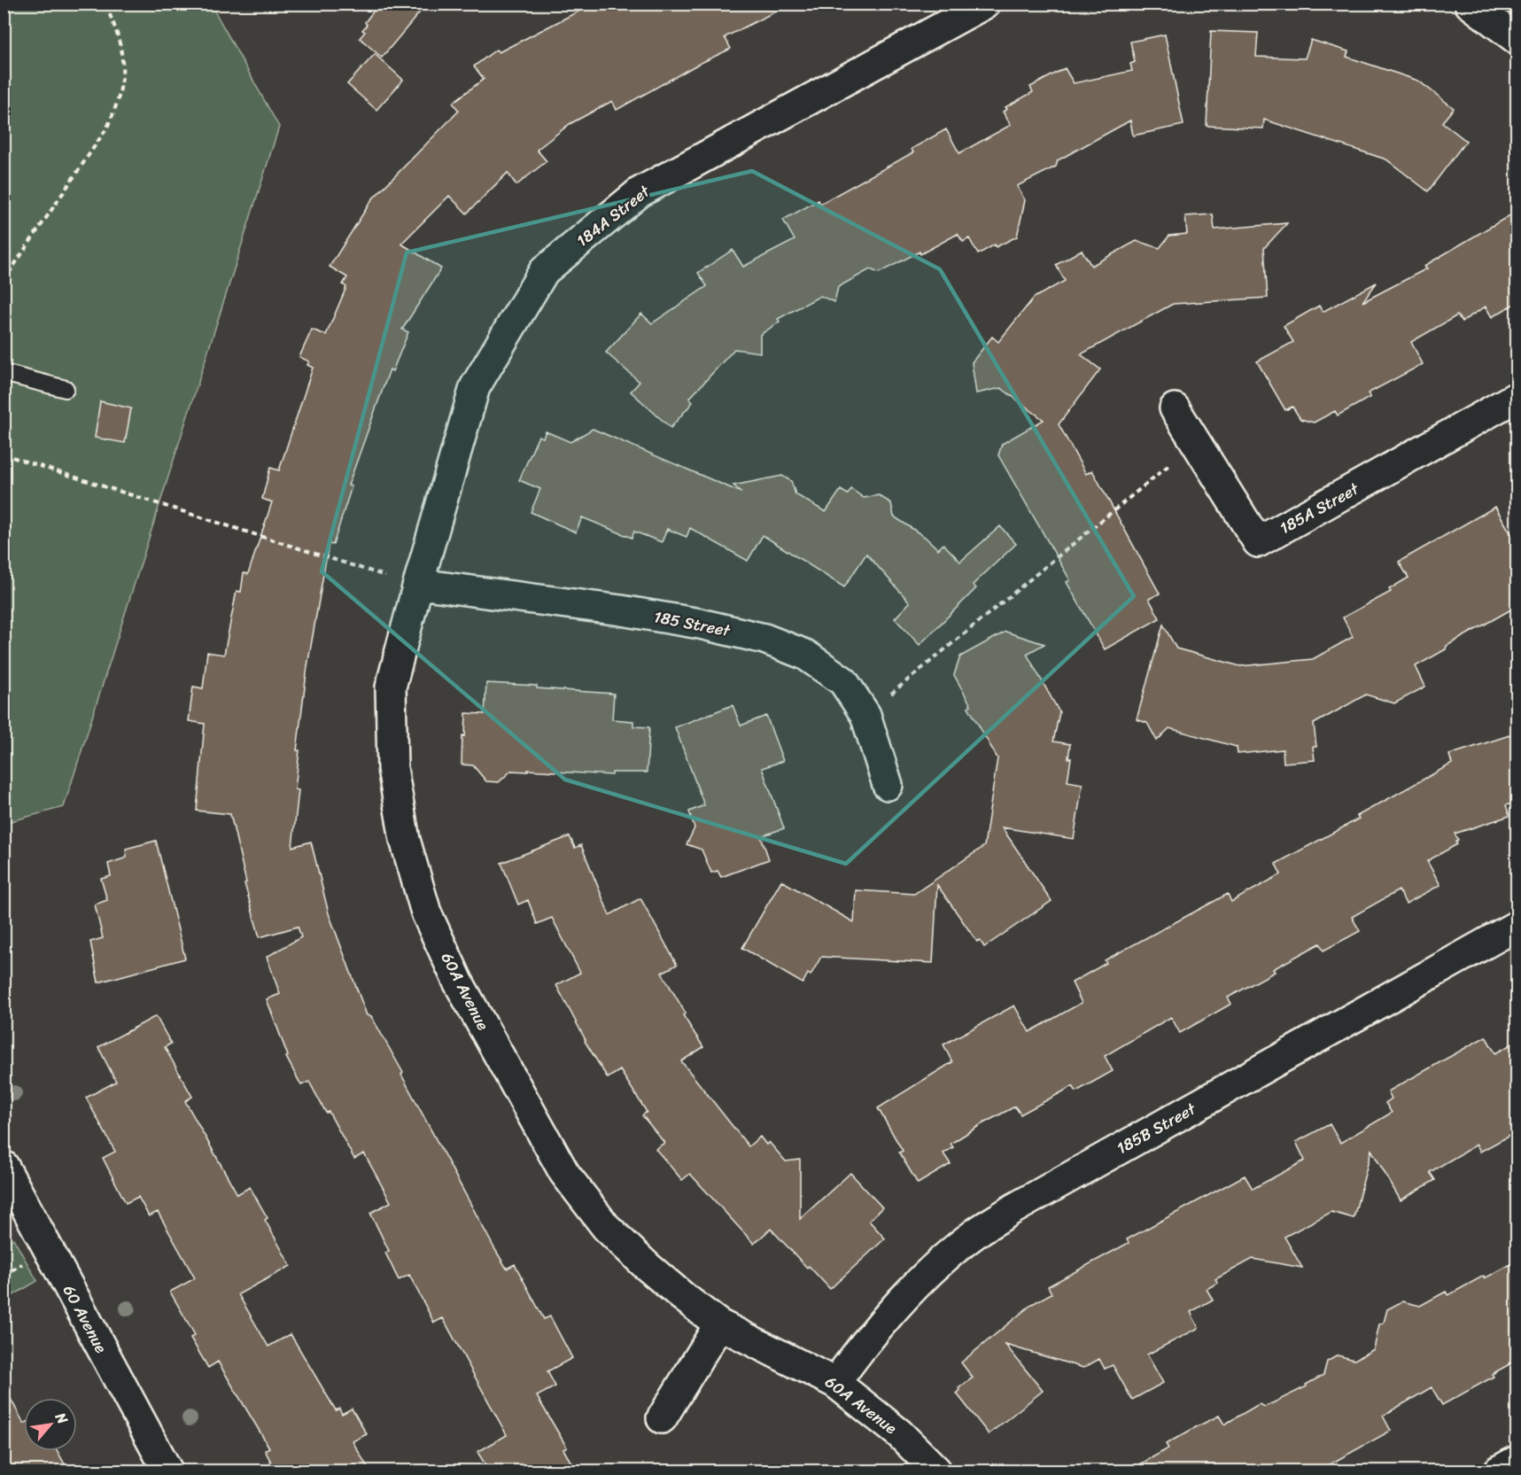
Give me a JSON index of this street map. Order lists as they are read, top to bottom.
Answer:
{
  "streets": {
    "street": [
      "184A Street",
      "185A Street",
      "185 Street",
      "60A Avenue",
      "185B Street",
      "60 Avenue"
    ]
  },
  "crossings": [
    ["184A Street", "185 Street"],
    ["184A Street", "60A Avenue"],
    ["185 Street", "60A Avenue"],
    ["60A Avenue", "185B Street"]
  ],
  "north": "top right"
}
